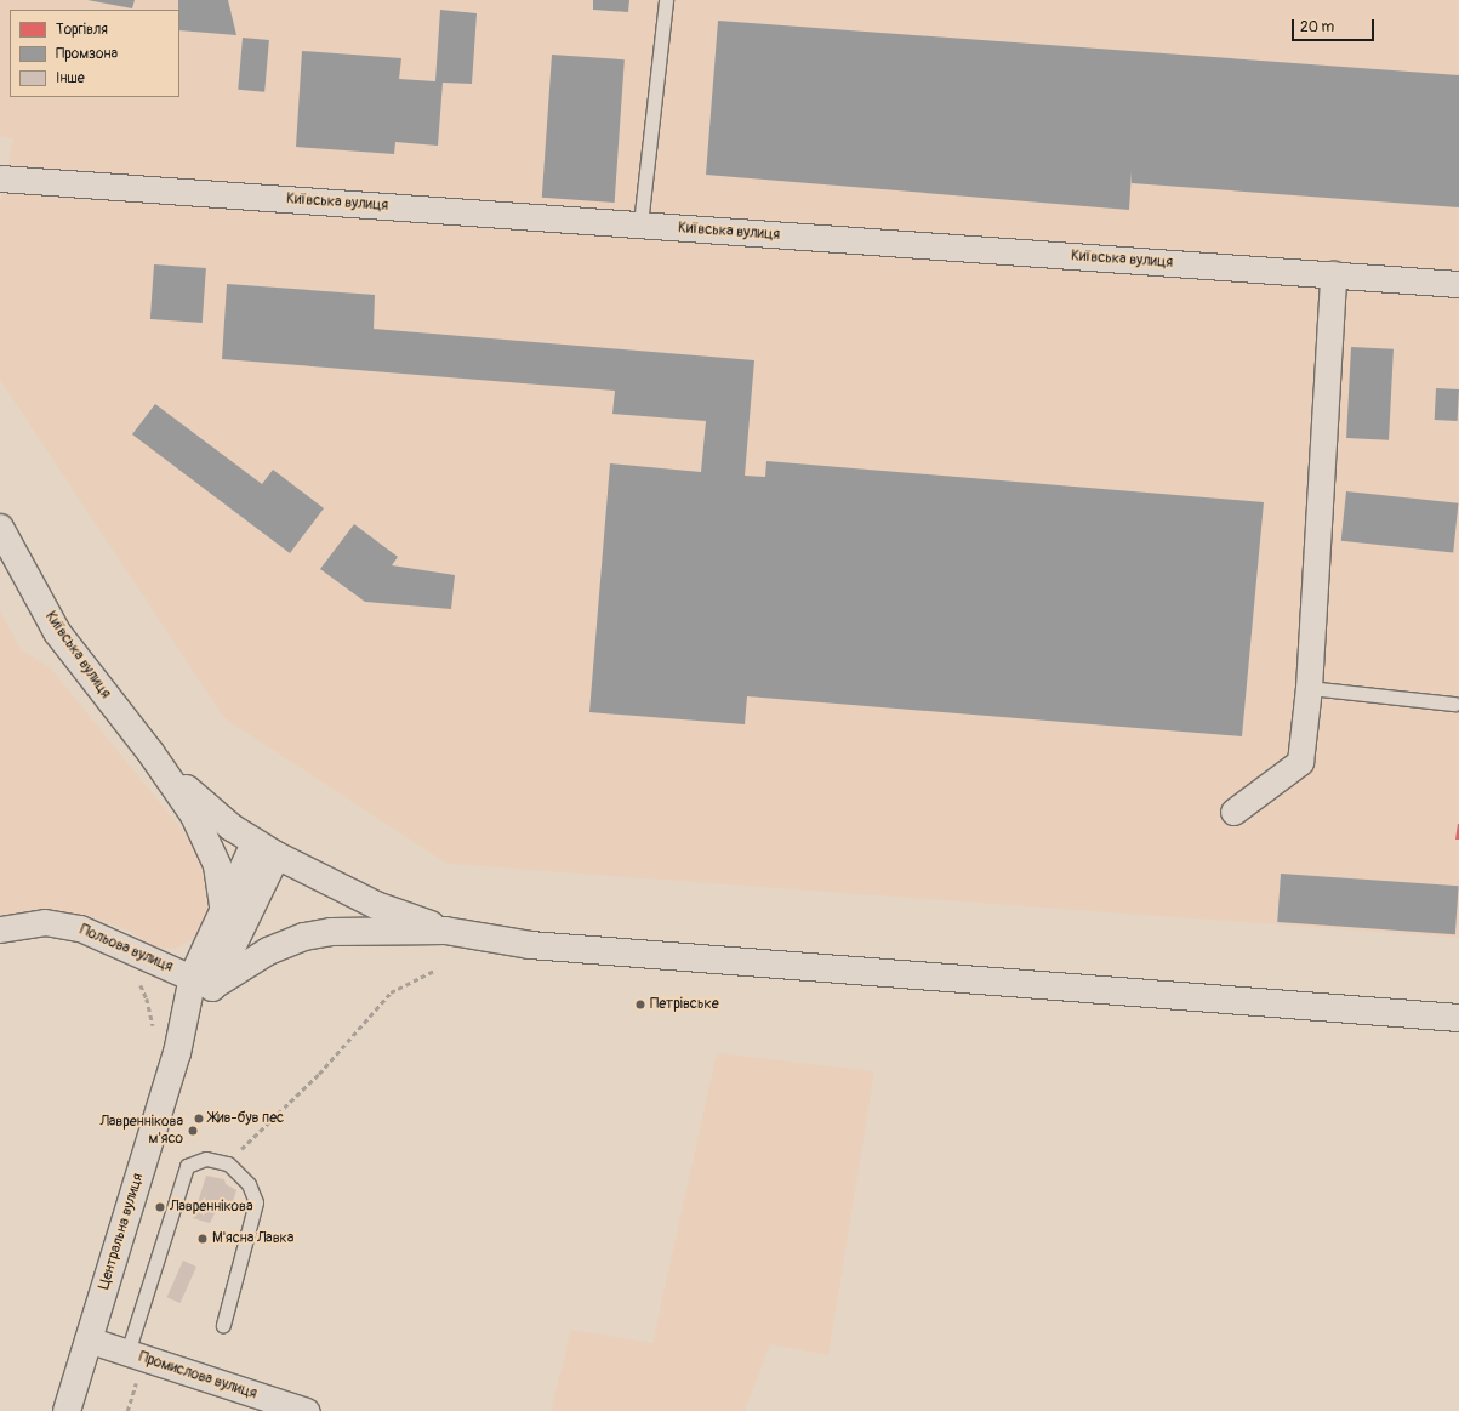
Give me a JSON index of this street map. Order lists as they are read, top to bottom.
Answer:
{
  "streets": {
    "main road": ["Київська вулиця", "Центральна вулиця"],
    "street": ["Польова вулиця", "Промислова вулиця"]
  },
  "crossings": [
    ["Польова вулиця", "Центральна вулиця"],
    ["Центральна вулиця", "Промислова вулиця"]
  ],
  "places": [
    "Петрівське",
    "Жив-був пес",
    "Лавреннікова м'ясо",
    "Лавреннікова",
    "М'ясна Лавка"
  ],
  "legend": ["Торгівля", "Промзона", "Інше"],
  "scale_bar": "20 m"
}
